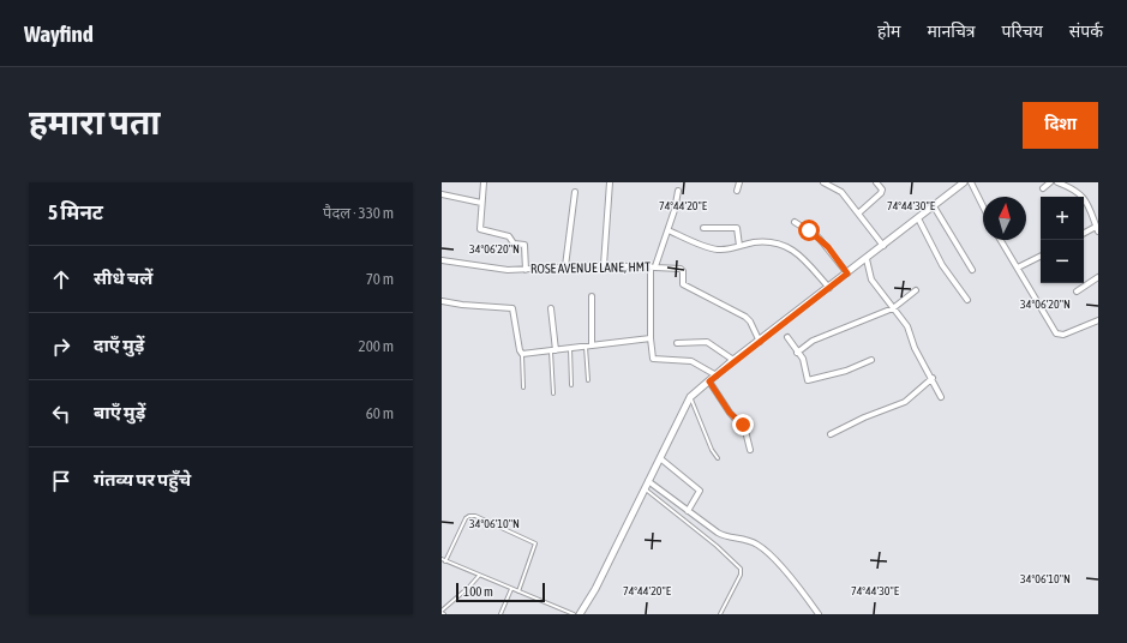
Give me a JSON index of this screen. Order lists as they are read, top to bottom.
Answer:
{
  "streets": {
    "street": ["ROSE AVENUE LANE, HMT"]
  },
  "scale_bar": "100 m",
  "north": "top",
  "page": {
    "header": "Wayfind",
    "nav": [
      "होम",
      "मानचित्र",
      "परिचय",
      "संपर्क"
    ],
    "buttons": "दिशा",
    "title": "हमारा पता",
    "heading": ["5 मिनट", "पैदल · 330 m"],
    "map_buttons": ["+", "−"],
    "list": [
      ["सीधे चलें", "70 m"],
      ["दाएँ मुड़ें", "200 m"],
      ["बाएँ मुड़ें", "60 m"],
      "गंतव्य पर पहुँचे"
    ],
    "scale": "100 m"
  },
  "coordinates": [
    "74°44'20\"E",
    "74°44'30\"E",
    "34°06'20\"N",
    "34°06'10\"N"
  ]
}
